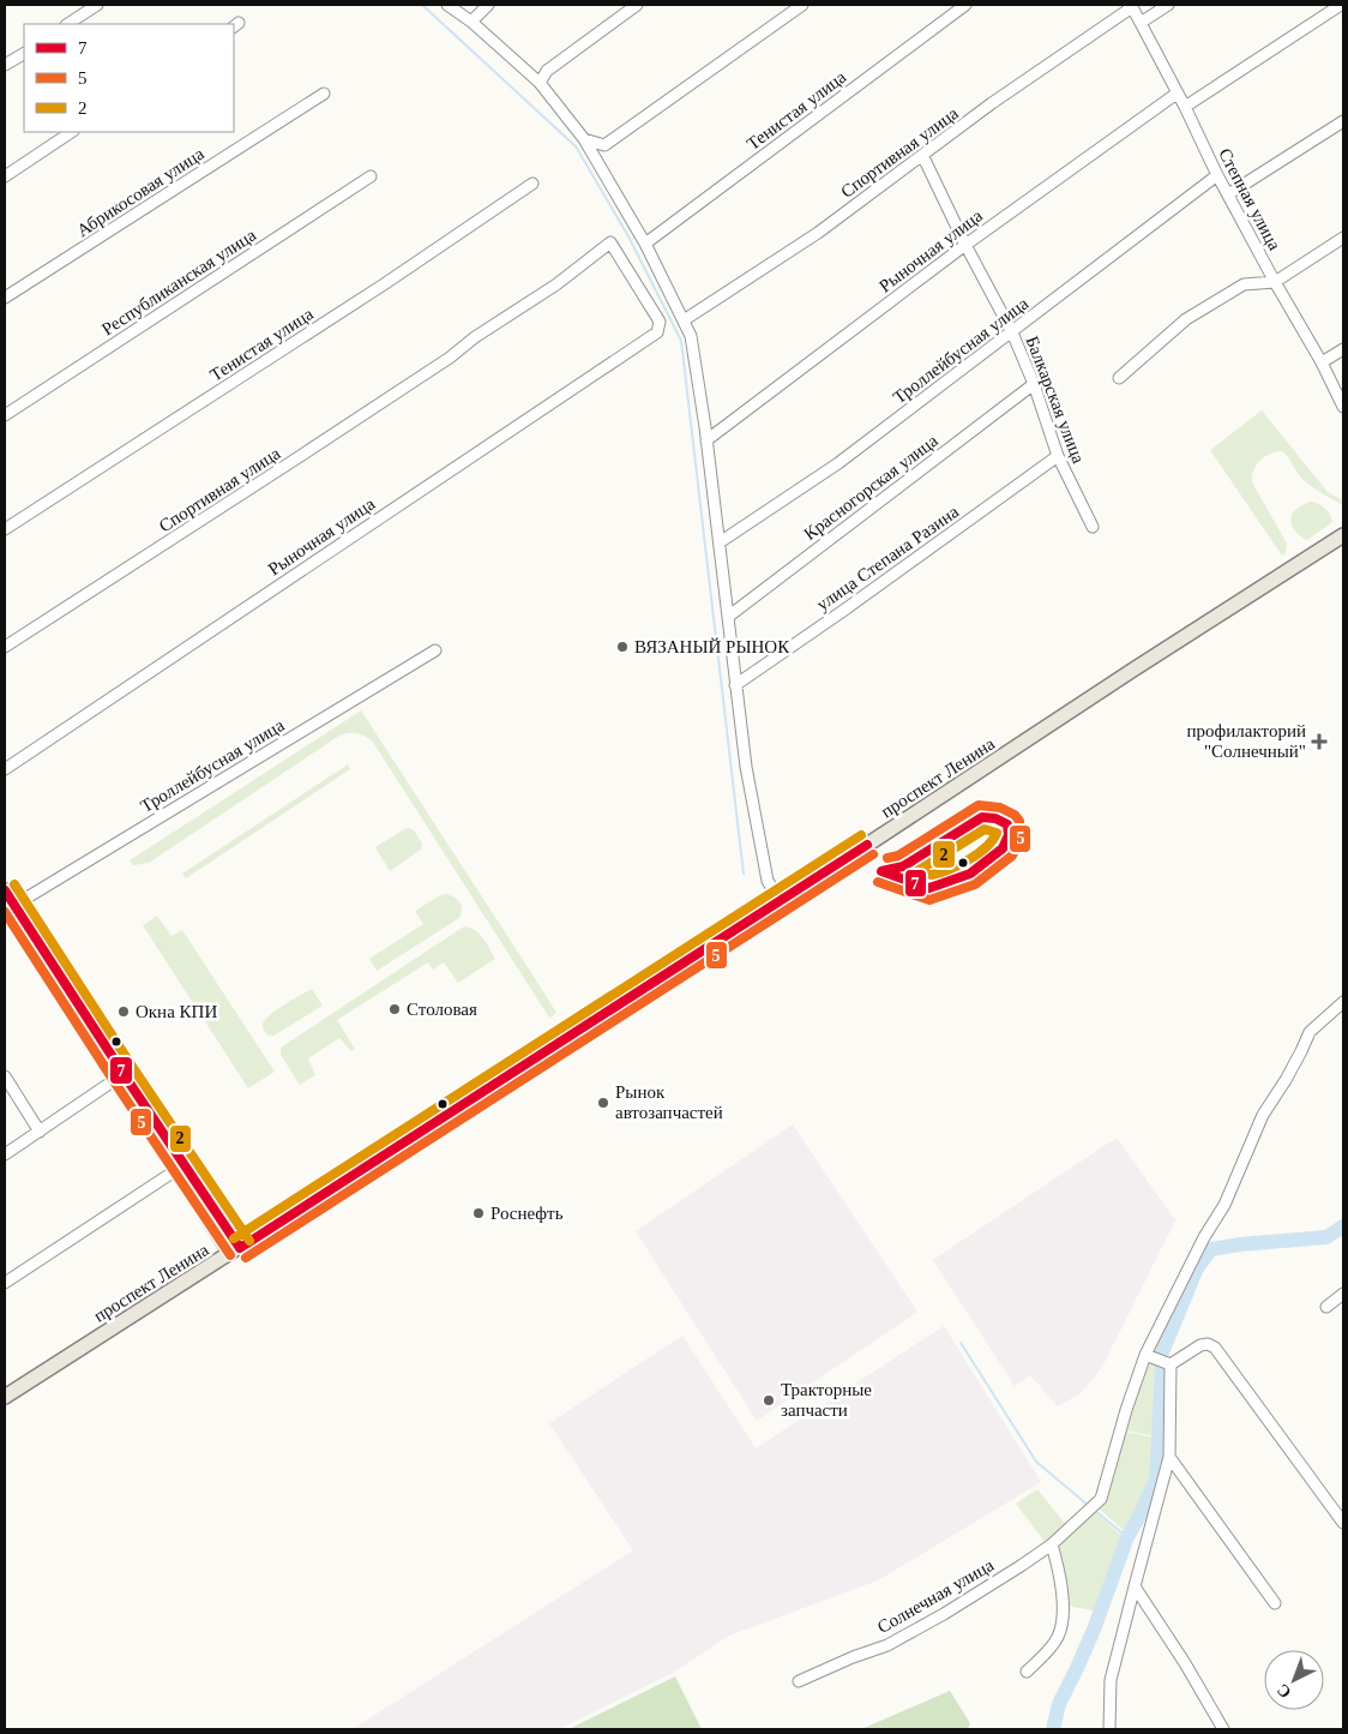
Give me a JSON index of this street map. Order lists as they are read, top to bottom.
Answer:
{
  "streets": {
    "main road": ["проспект Ленина"],
    "street": [
      "Тенистая улица",
      "Спортивная улица",
      "Абрикосовая улица",
      "Степная улица",
      "Рыночная улица",
      "Республиканская улица",
      "Троллейбусная улица",
      "Балкарская улица",
      "Красногорская улица",
      "улица Степана Разина",
      "Солнечная улица"
    ]
  },
  "crossings": [
    ["Спортивная улица", "Степная улица"],
    ["Спортивная улица", "Рыночная улица"],
    ["Спортивная улица", "Балкарская улица"],
    ["Степная улица", "Рыночная улица"],
    ["Степная улица", "Троллейбусная улица"],
    ["Рыночная улица", "Балкарская улица"],
    ["Троллейбусная улица", "Балкарская улица"],
    ["Балкарская улица", "Красногорская улица"],
    ["Балкарская улица", "улица Степана Разина"]
  ],
  "places": {
    "other": [
      "ВЯЗАНЫЙ РЫНОК",
      "Столовая",
      "Окна КПИ",
      "Рынок автозапчастей",
      "Роснефть",
      "Тракторные запчасти"
    ],
    "health": ["профилакторий \"Солнечный\""]
  },
  "lines": ["transit line 5", "transit line 7", "transit line 2"],
  "legend": ["7", "5", "2"],
  "north": "bottom left"
}
